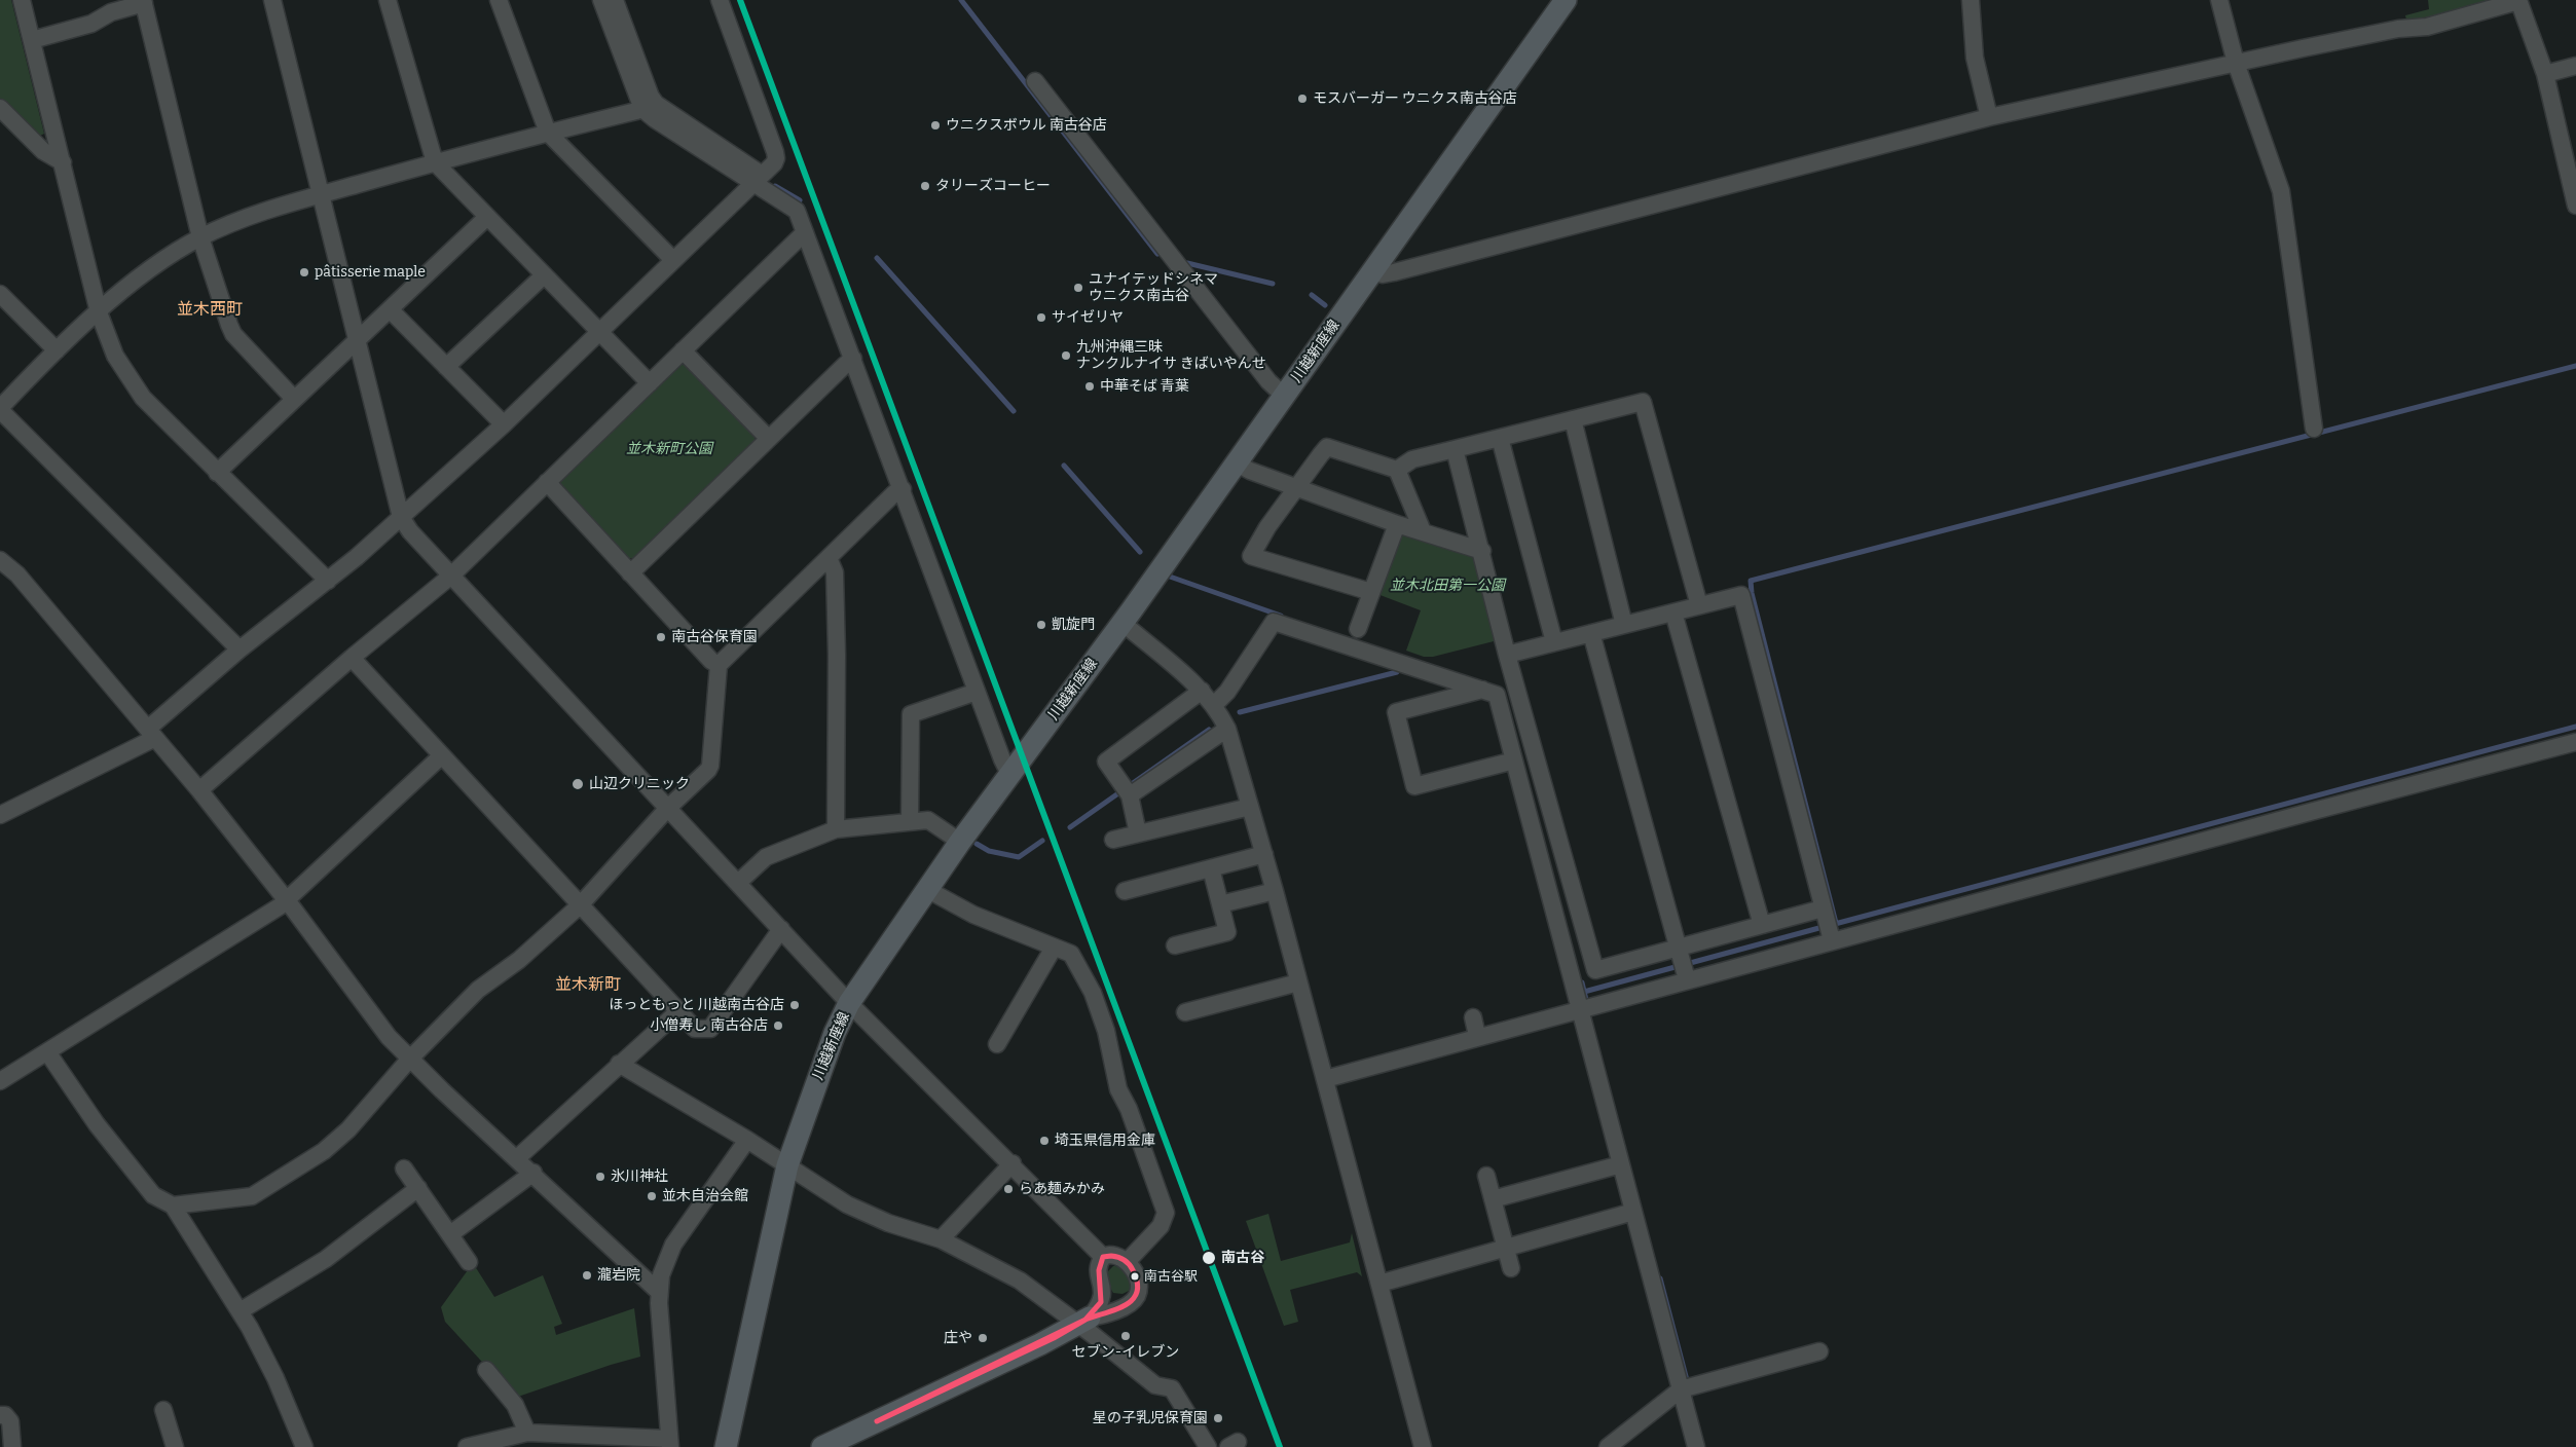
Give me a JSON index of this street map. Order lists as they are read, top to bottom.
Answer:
{
  "streets": {
    "main road": ["川越新座線"]
  },
  "districts": ["並木西町", "並木新町"],
  "parks": ["並木新町公園", "並木北田第一公園"],
  "places": [
    "モスバーガー ウニクス南古谷店",
    "ウニクスボウル 南古谷店",
    "タリーズコーヒー",
    "pâtisserie maple",
    "ユナイテッドシネマ ウニクス南古谷",
    "サイゼリヤ",
    "九州沖縄三昧 ナンクルナイサ きばいやんせ",
    "中華そば 青葉",
    "凱旋門",
    "南古谷保育園",
    "山辺クリニック",
    "ほっともっと 川越南古谷店",
    "小僧寿し 南古谷店",
    "埼玉県信用金庫",
    "氷川神社",
    "らあ麺みかみ",
    "並木自治会館",
    "南古谷",
    "瀧岩院",
    "南古谷駅",
    "セブン-イレブン",
    "庄や",
    "星の子乳児保育園"
  ]
}
